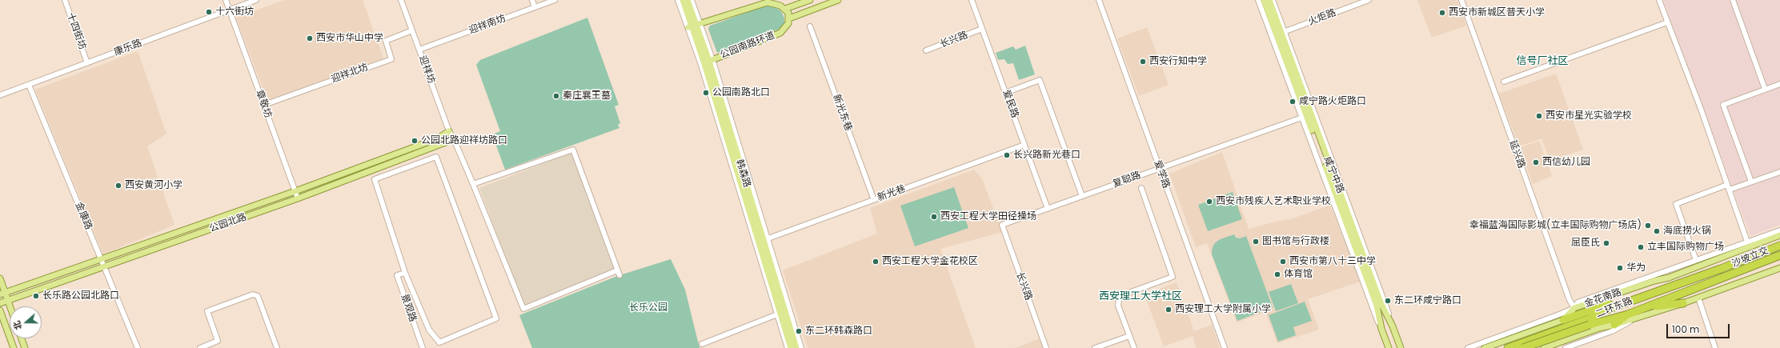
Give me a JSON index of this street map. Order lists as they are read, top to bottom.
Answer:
{
  "streets": {
    "highway": ["沙坡立交", "二环东路"],
    "main road": [
      "公园南路环道",
      "韩森路",
      "咸宁中路",
      "公园北路",
      "金花南路"
    ],
    "street": [
      "火炬路",
      "迎祥南坊",
      "十四街坊",
      "长兴路",
      "康乐路",
      "迎祥坊",
      "迎祥北坊",
      "章敬坊",
      "爱民路",
      "新光东巷",
      "延兴路",
      "爱学路",
      "复聪路",
      "新光巷",
      "金康路",
      "景观路"
    ]
  },
  "crossings": [
    ["火炬路", "咸宁中路"],
    ["迎祥南坊", "迎祥坊"],
    ["十四街坊", "康乐路"],
    ["长兴路", "爱民路"],
    ["长兴路", "复聪路"],
    ["公园南路环道", "韩森路"],
    ["康乐路", "章敬坊"],
    ["康乐路", "金康路"],
    ["迎祥坊", "迎祥北坊"],
    ["迎祥坊", "公园北路"],
    ["迎祥北坊", "章敬坊"],
    ["章敬坊", "公园北路"],
    ["爱民路", "复聪路"],
    ["爱民路", "新光巷"],
    ["新光东巷", "新光巷"],
    ["延兴路", "金花南路"],
    ["韩森路", "新光巷"],
    ["爱学路", "复聪路"],
    ["咸宁中路", "复聪路"],
    ["金康路", "公园北路"],
    ["沙坡立交", "二环东路"]
  ],
  "districts": ["信号厂社区", "西安理工大学社区"],
  "parks": ["长乐公园"],
  "places": [
    "十六街坊",
    "西安市新城区普天小学",
    "西安市华山中学",
    "西安行知中学",
    "公园南路北口",
    "秦庄襄王墓",
    "咸宁路火炬路口",
    "西安市星光实验学校",
    "公园北路迎祥坊路口",
    "长兴路新光巷口",
    "西信幼儿园",
    "西安黄河小学",
    "西安市残疾人艺术职业学校",
    "西安工程大学田径操场",
    "幸福蓝海国际影城(立丰国际购物广场店)",
    "海底捞火锅",
    "图书馆与行政楼",
    "屈臣氏",
    "立丰国际购物广场",
    "西安工程大学金花校区",
    "西安市第八十三中学",
    "华为",
    "体育馆",
    "长乐路公园北路口",
    "东二环咸宁路口",
    "西安理工大学附属小学",
    "东二环韩森路口"
  ],
  "scale_bar": "100 m",
  "north": "left"
}
